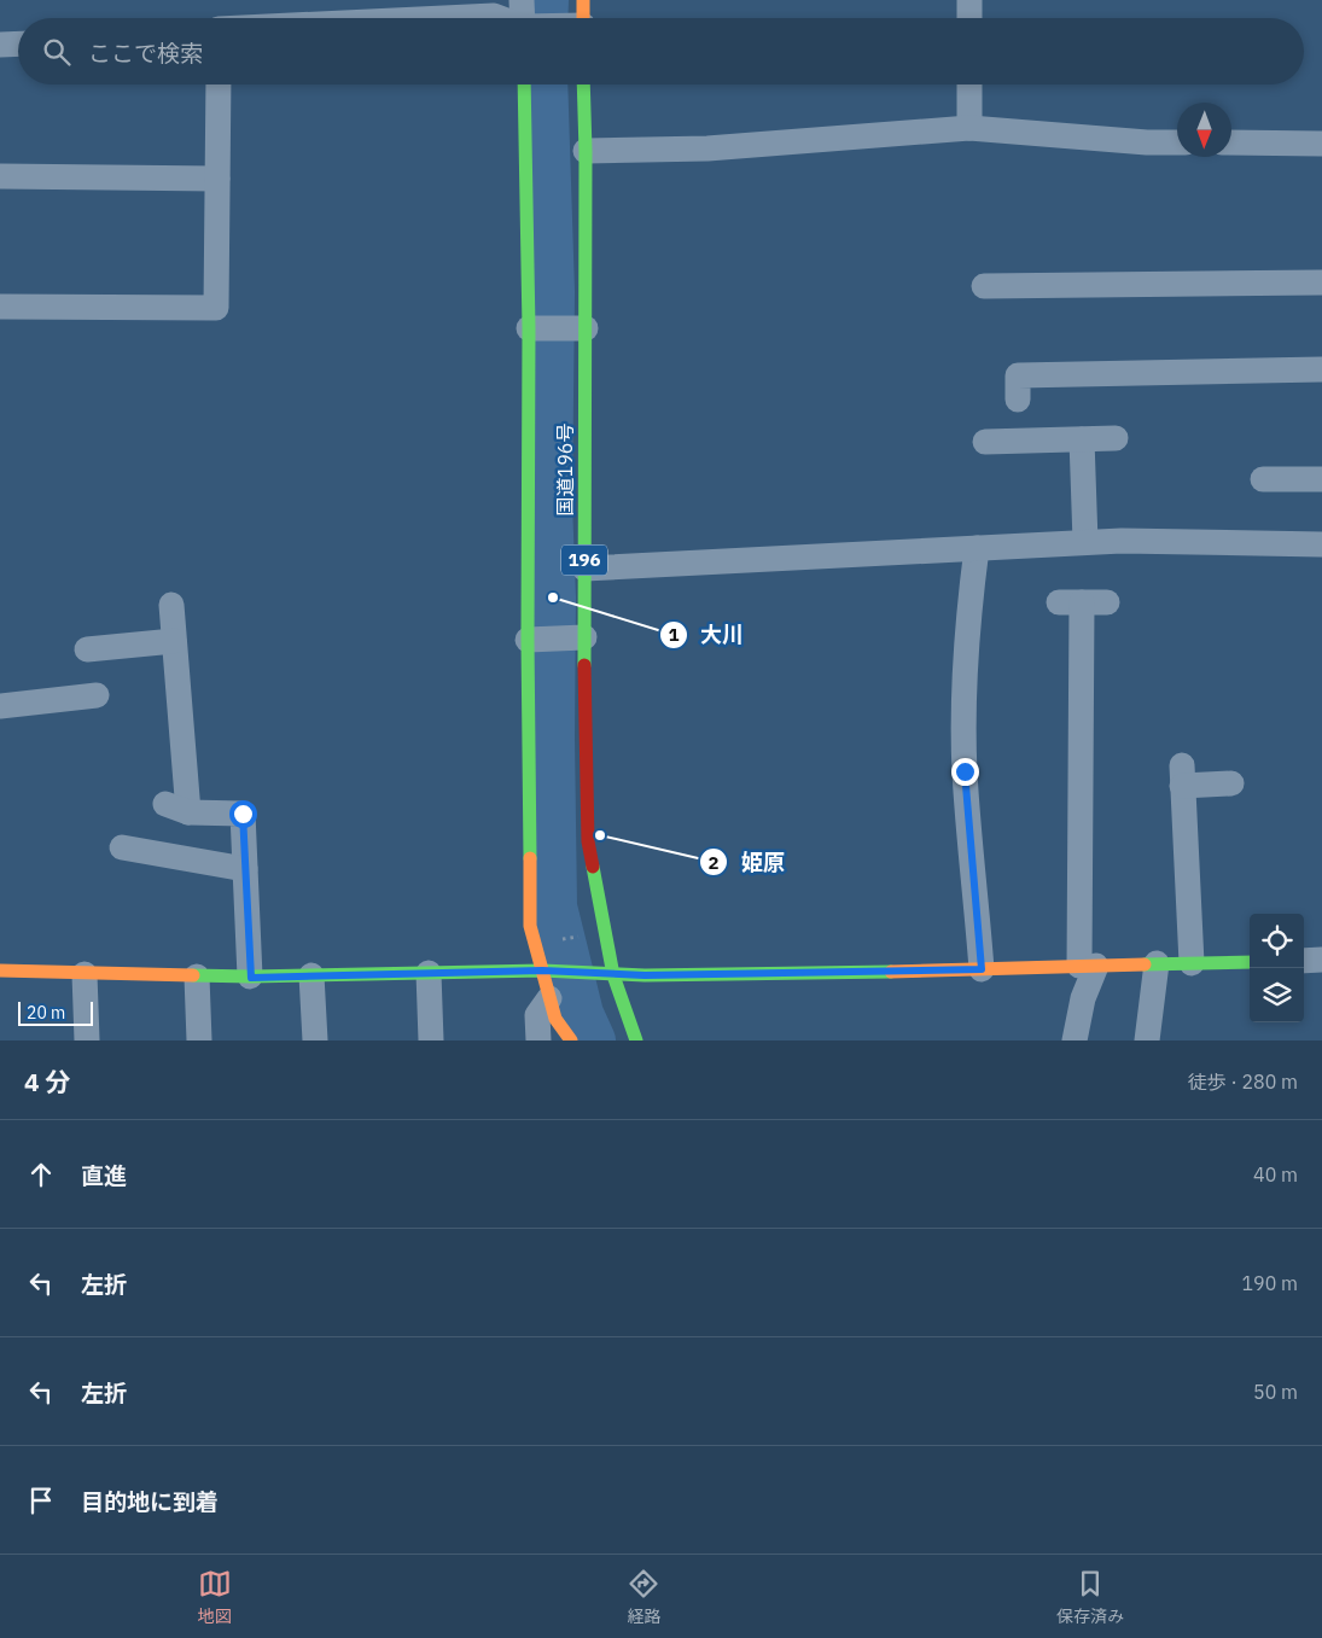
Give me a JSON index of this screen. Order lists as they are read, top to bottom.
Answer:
{
  "streets": {
    "main road": ["国道196号", "196"]
  },
  "places": ["大川", "姫原"],
  "scale_bar": "20 m",
  "north": "bottom",
  "page": {
    "search": "ここで検索",
    "scale": "20 m",
    "heading": ["4 分", "徒歩 · 280 m"],
    "list": [
      ["直進", "40 m"],
      ["左折", "190 m"],
      ["左折", "50 m"],
      "目的地に到着"
    ],
    "nav": ["地図", "経路", "保存済み"]
  }
}
